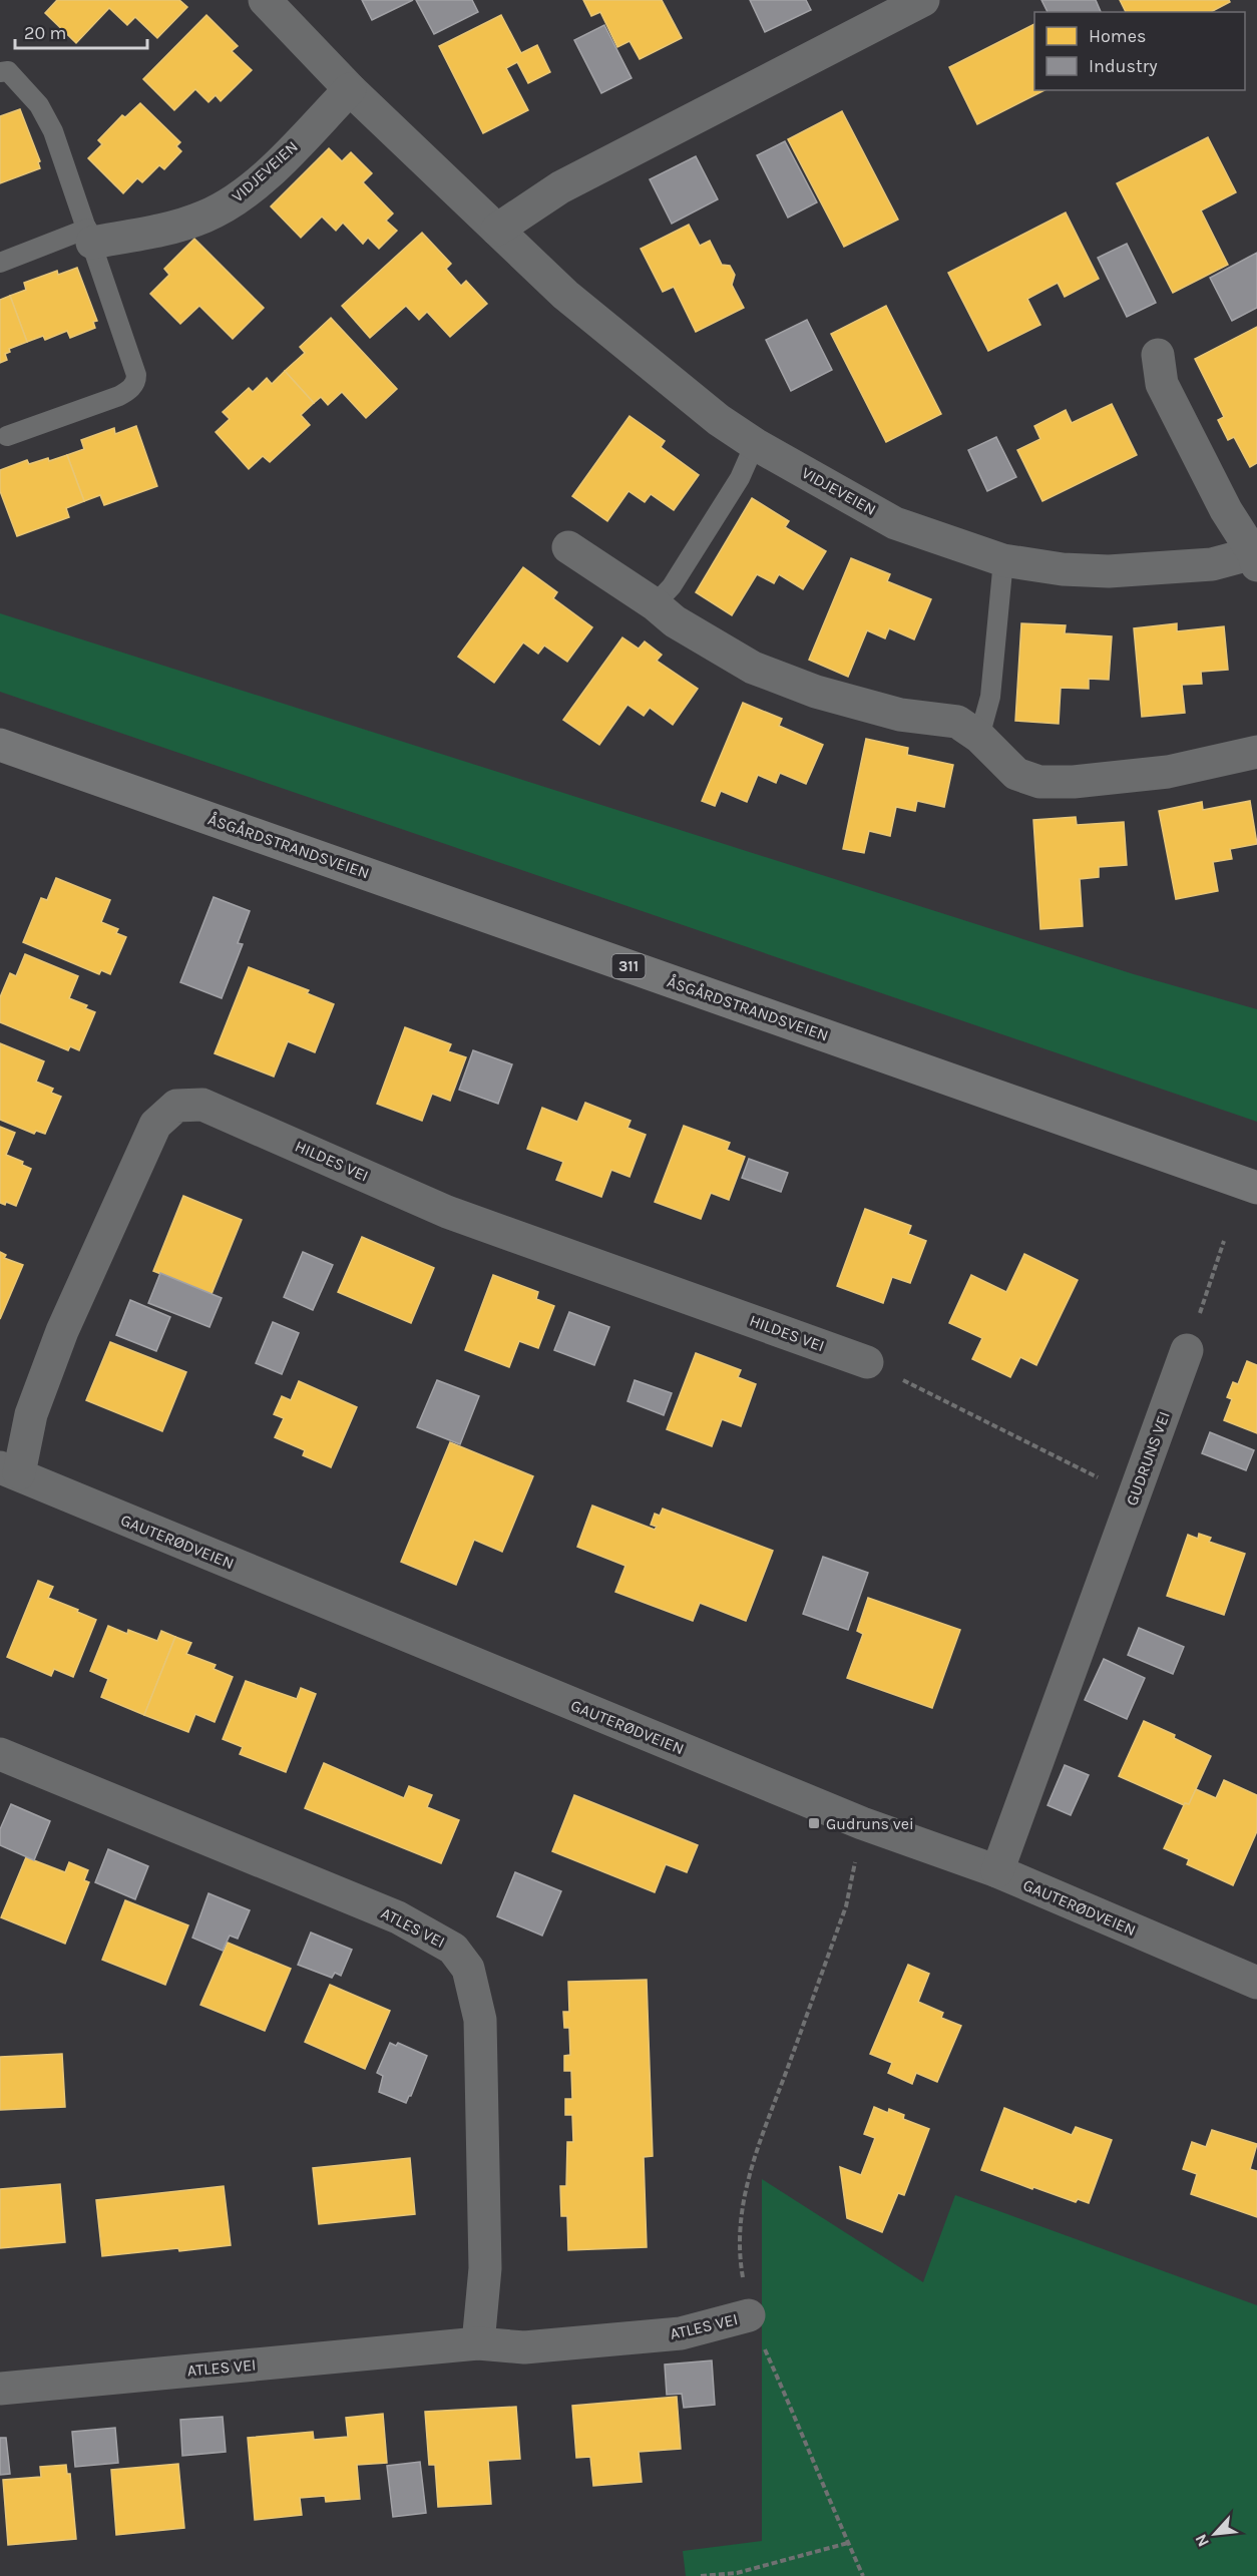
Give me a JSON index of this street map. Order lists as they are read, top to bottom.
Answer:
{
  "streets": {
    "main road": ["ÅSGÅRDSTRANDSVEIEN", "311"],
    "street": [
      "VIDJEVEIEN",
      "HILDES VEI",
      "GUDRUNS VEI",
      "GAUTERØDVEIEN",
      "ATLES VEI"
    ]
  },
  "crossings": [
    ["HILDES VEI", "GAUTERØDVEIEN"],
    ["GUDRUNS VEI", "GAUTERØDVEIEN"]
  ],
  "places": {
    "transit": ["Gudruns vei"]
  },
  "legend": ["Homes", "Industry"],
  "scale_bar": "20 m",
  "north": "bottom left"
}
